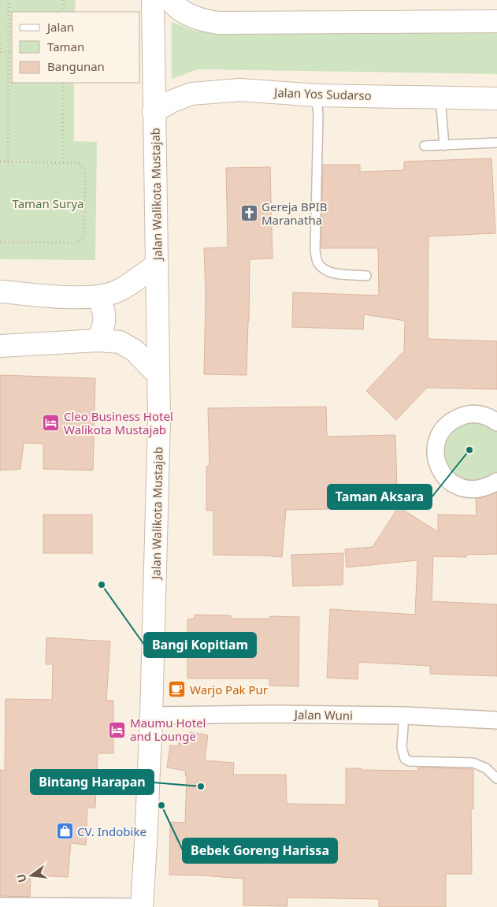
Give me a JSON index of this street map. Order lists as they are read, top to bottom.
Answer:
{
  "streets": {
    "main road": ["Jalan Yos Sudarso", "Jalan Walikota Mustajab"],
    "street": ["Jalan Wuni"]
  },
  "crossings": [
    ["Jalan Yos Sudarso", "Jalan Walikota Mustajab"],
    ["Jalan Walikota Mustajab", "Jalan Wuni"]
  ],
  "parks": ["Taman Surya"],
  "places": {
    "church": ["Gereja BPIB Maranatha"],
    "hotel": ["Cleo Business Hotel Walikota Mustajab", "Maumu Hotel and Lounge"],
    "other": [
      "Taman Aksara",
      "Bangi Kopitiam",
      "Bintang Harapan",
      "Bebek Goreng Harissa"
    ],
    "cafe": ["Warjo Pak Pur"],
    "shop": ["CV. Indobike"]
  },
  "legend": ["Jalan", "Taman", "Bangunan"],
  "north": "left"
}
